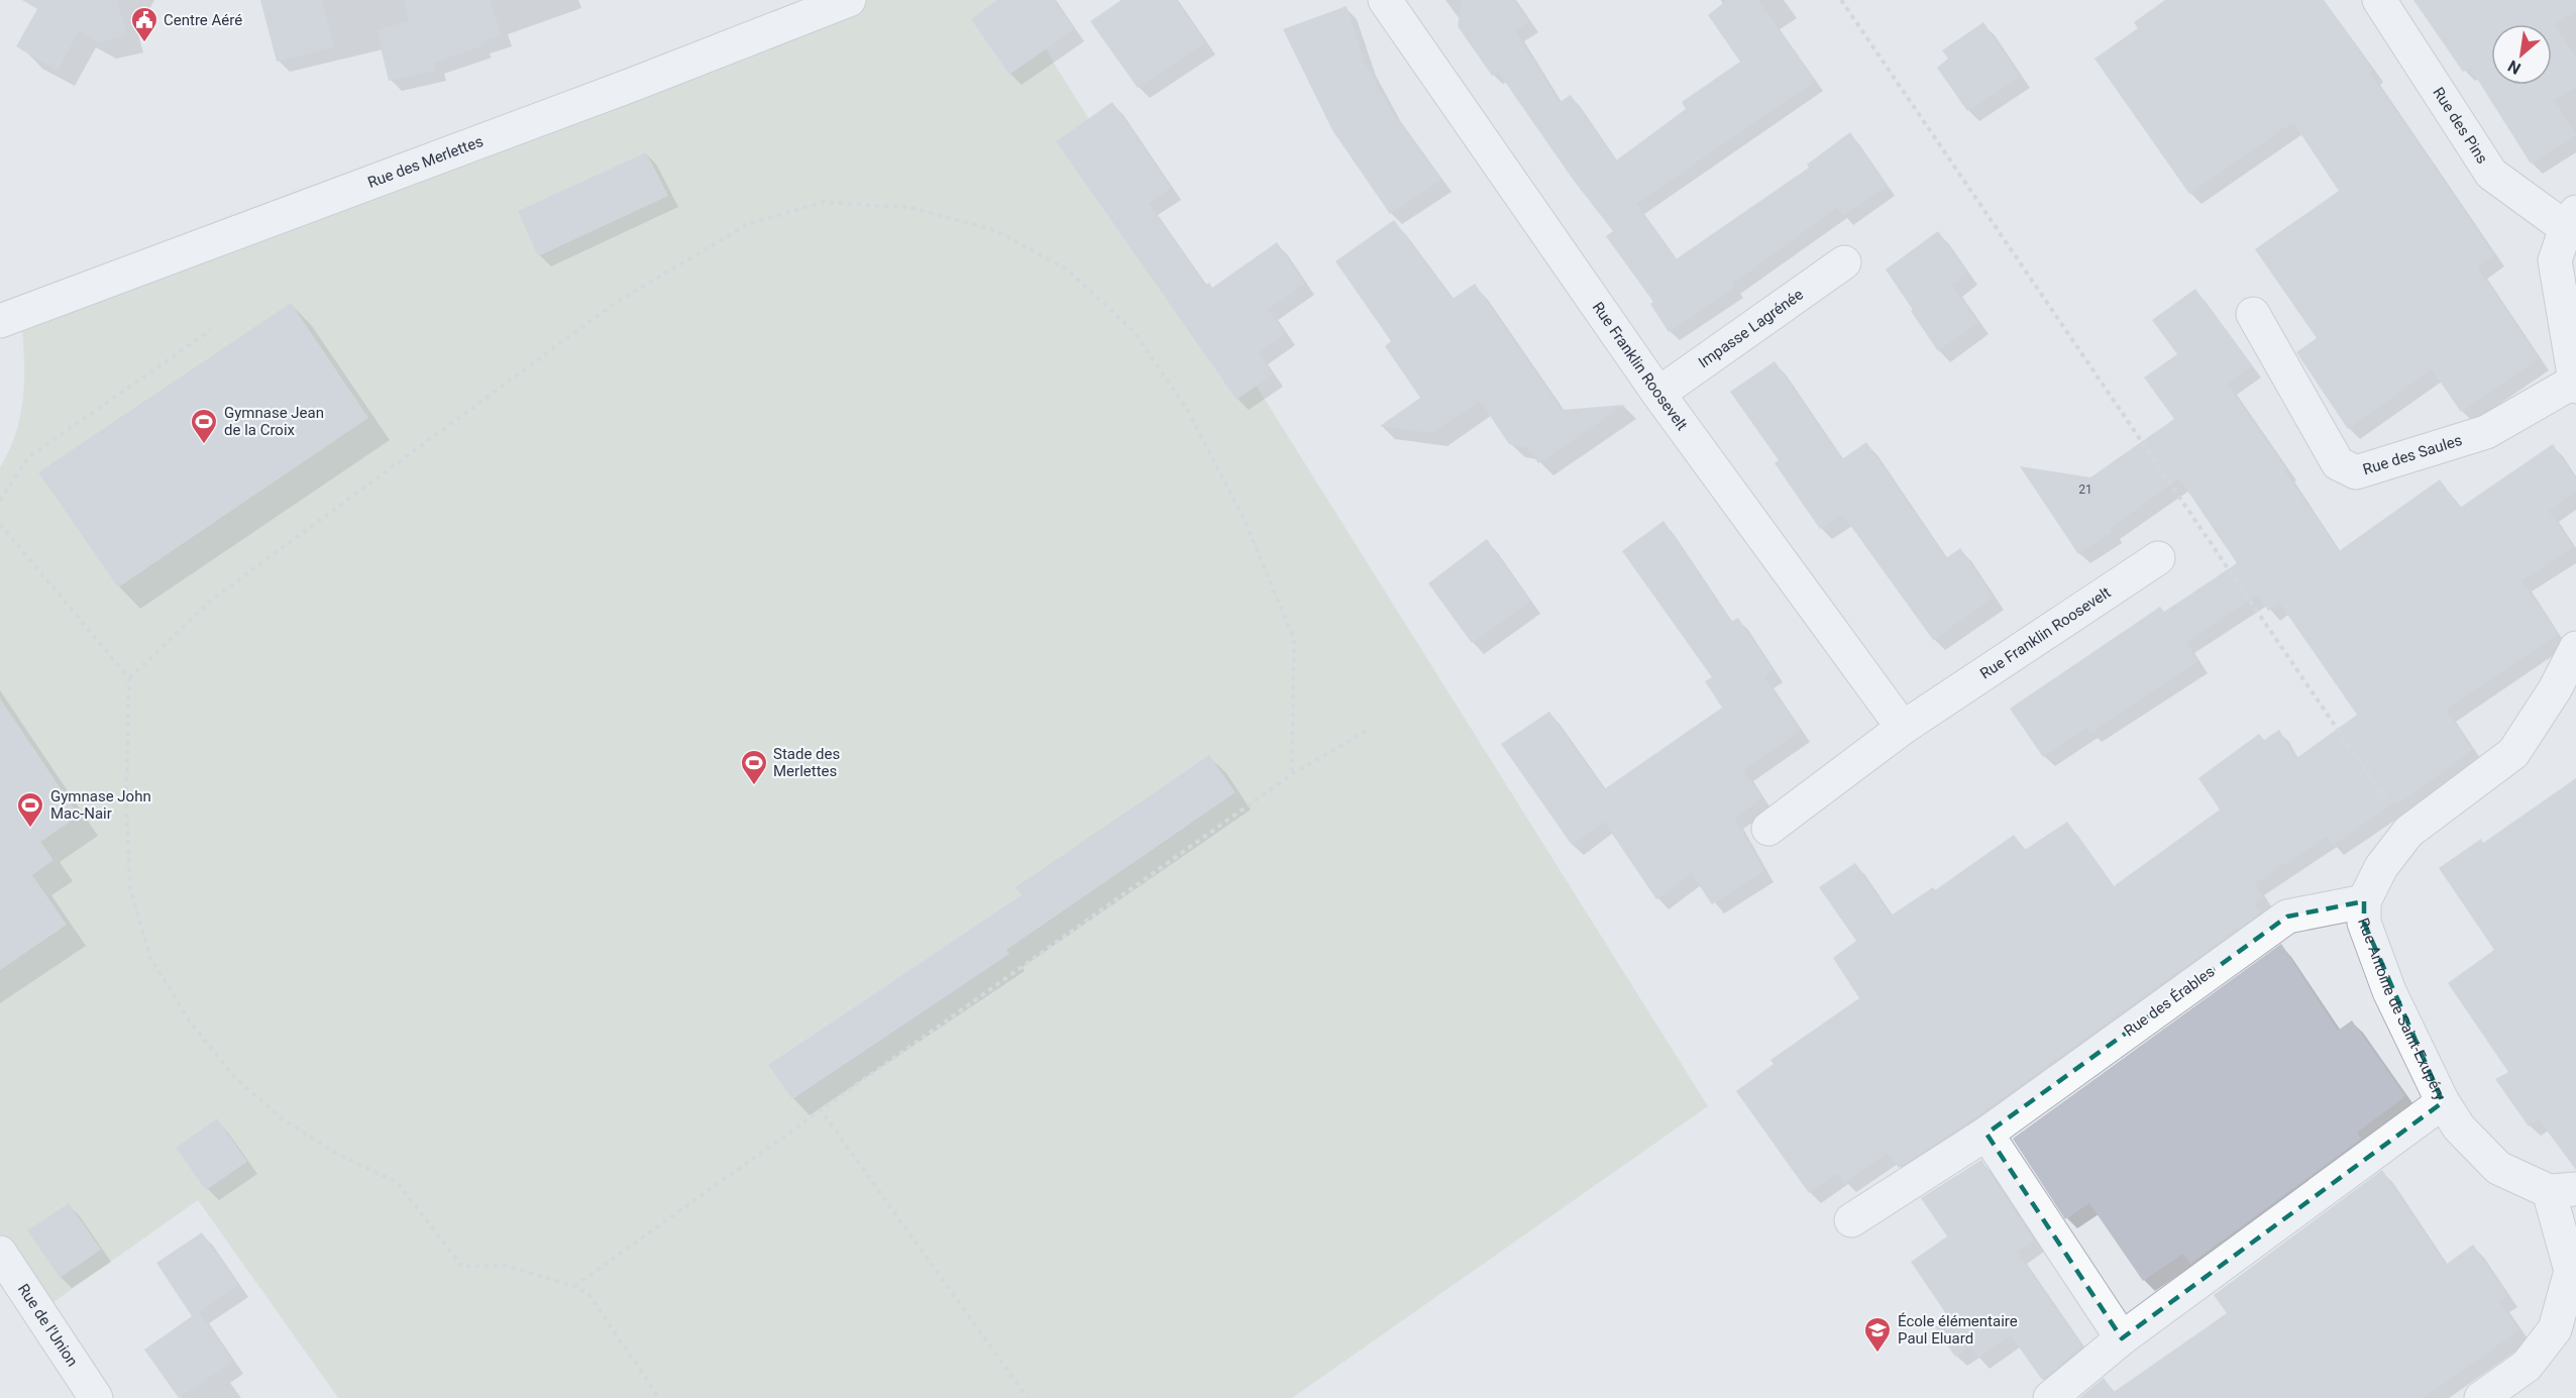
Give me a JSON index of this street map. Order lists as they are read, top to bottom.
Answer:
{
  "streets": {
    "street": [
      "Rue des Pins",
      "Rue des Merlettes",
      "Impasse Lagrénée",
      "Rue Franklin Roosevelt",
      "Rue des Saules",
      "Rue des Érables",
      "Rue Antoine de Saint-Exupéry",
      "Rue de l'Union"
    ]
  },
  "crossings": [
    ["Impasse Lagrénée", "Rue Franklin Roosevelt"],
    ["Rue des Érables", "Rue Antoine de Saint-Exupéry"]
  ],
  "places": {
    "public building": ["Centre Aéré"],
    "sports": ["Gymnase Jean de la Croix", "Stade des Merlettes", "Gymnase John Mac-Nair"],
    "school or university": ["École élémentaire Paul Eluard"]
  },
  "house_numbers": ["21"],
  "north": "bottom left"
}
